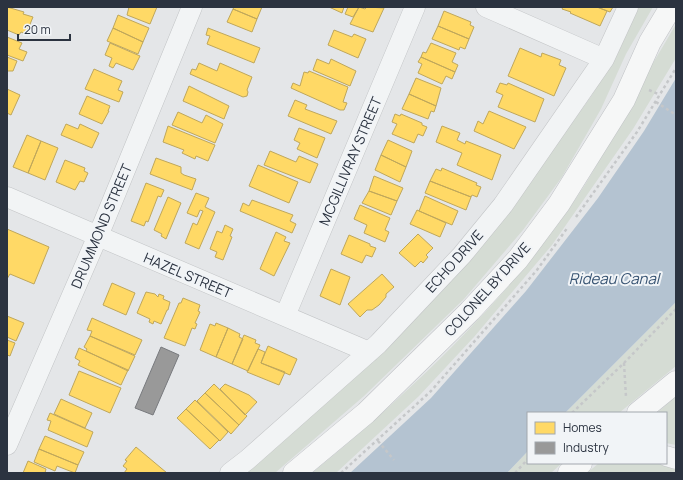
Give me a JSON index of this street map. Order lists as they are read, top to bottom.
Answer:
{
  "streets": {
    "main road": ["COLONEL BY DRIVE"],
    "street": [
      "MCGILLIVRAY STREET",
      "DRUMMOND STREET",
      "ECHO DRIVE",
      "HAZEL STREET"
    ]
  },
  "crossings": [
    ["MCGILLIVRAY STREET", "HAZEL STREET"],
    ["DRUMMOND STREET", "HAZEL STREET"],
    ["ECHO DRIVE", "HAZEL STREET"]
  ],
  "water": ["Rideau Canal"],
  "legend": ["Homes", "Industry"],
  "scale_bar": "20 m"
}
